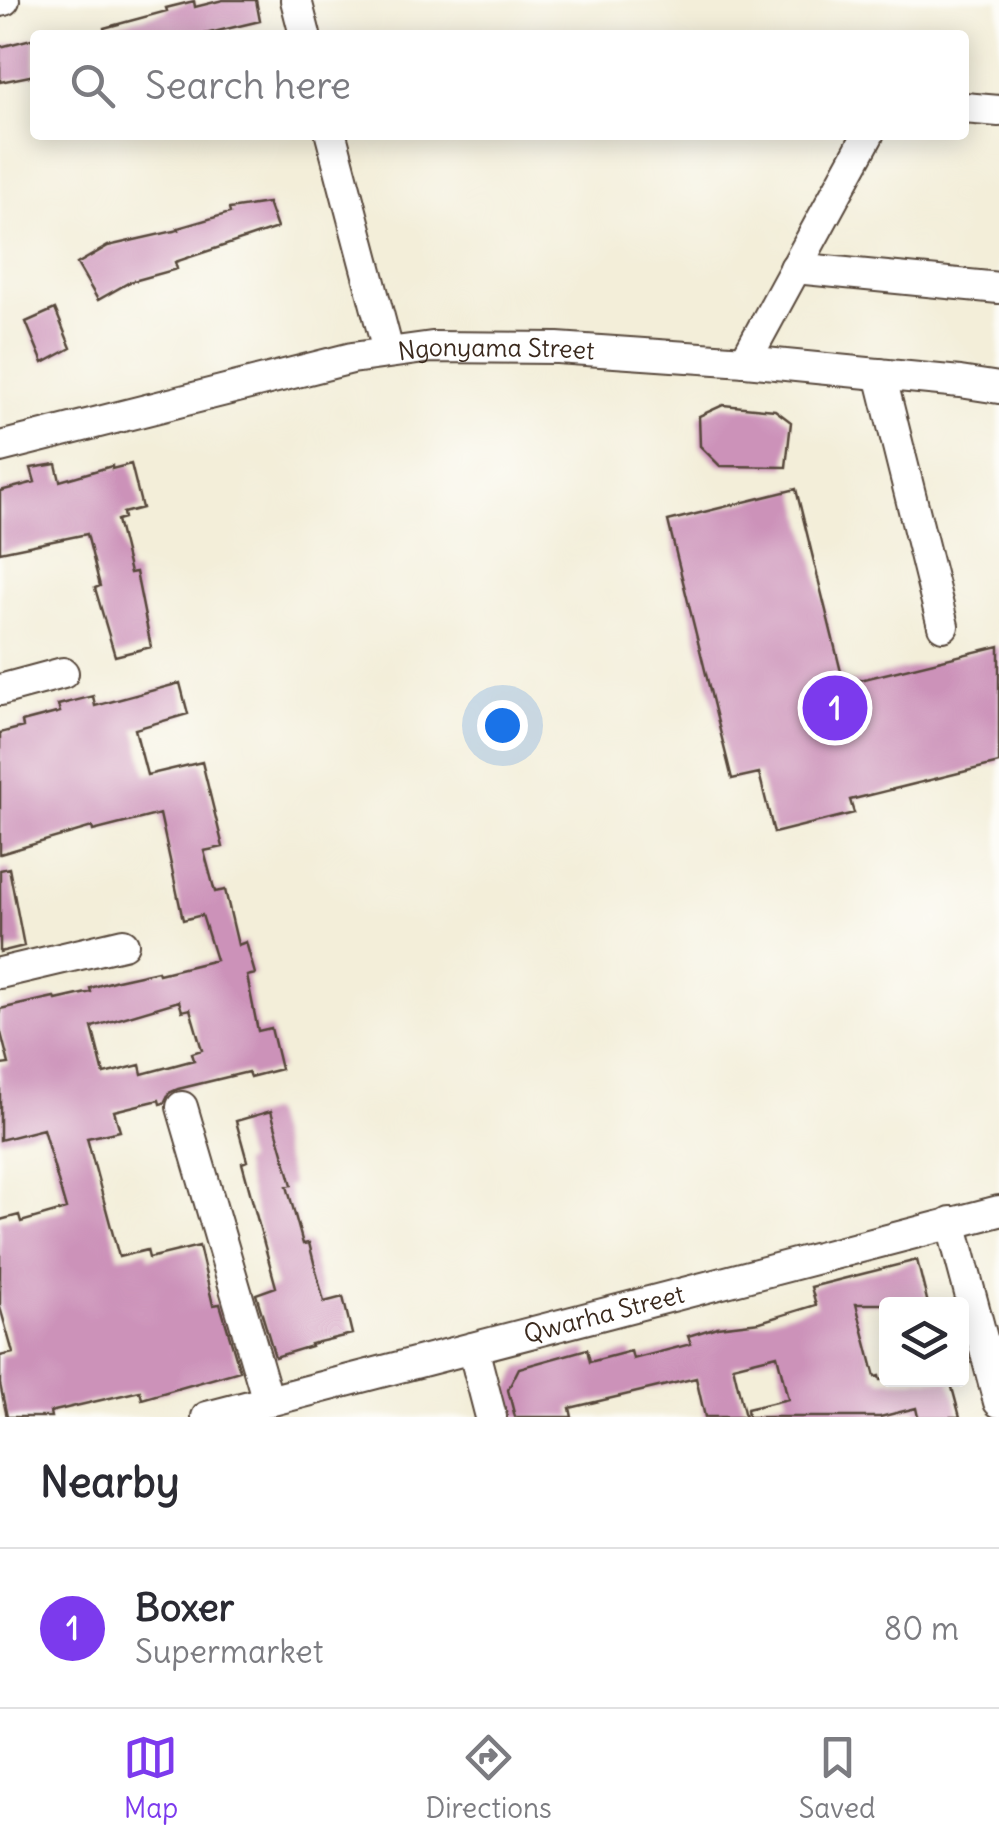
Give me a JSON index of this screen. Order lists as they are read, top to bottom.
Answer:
{
  "streets": {
    "street": ["Ngonyama Street", "Qwarha Street"]
  },
  "page": {
    "search": "Search here",
    "pins": "1",
    "heading": "Nearby",
    "list": [
      {
        "mark": "1",
        "name": "Boxer",
        "note": "Supermarket",
        "value": "80 m"
      }
    ],
    "nav": ["Map", "Directions", "Saved"]
  }
}
